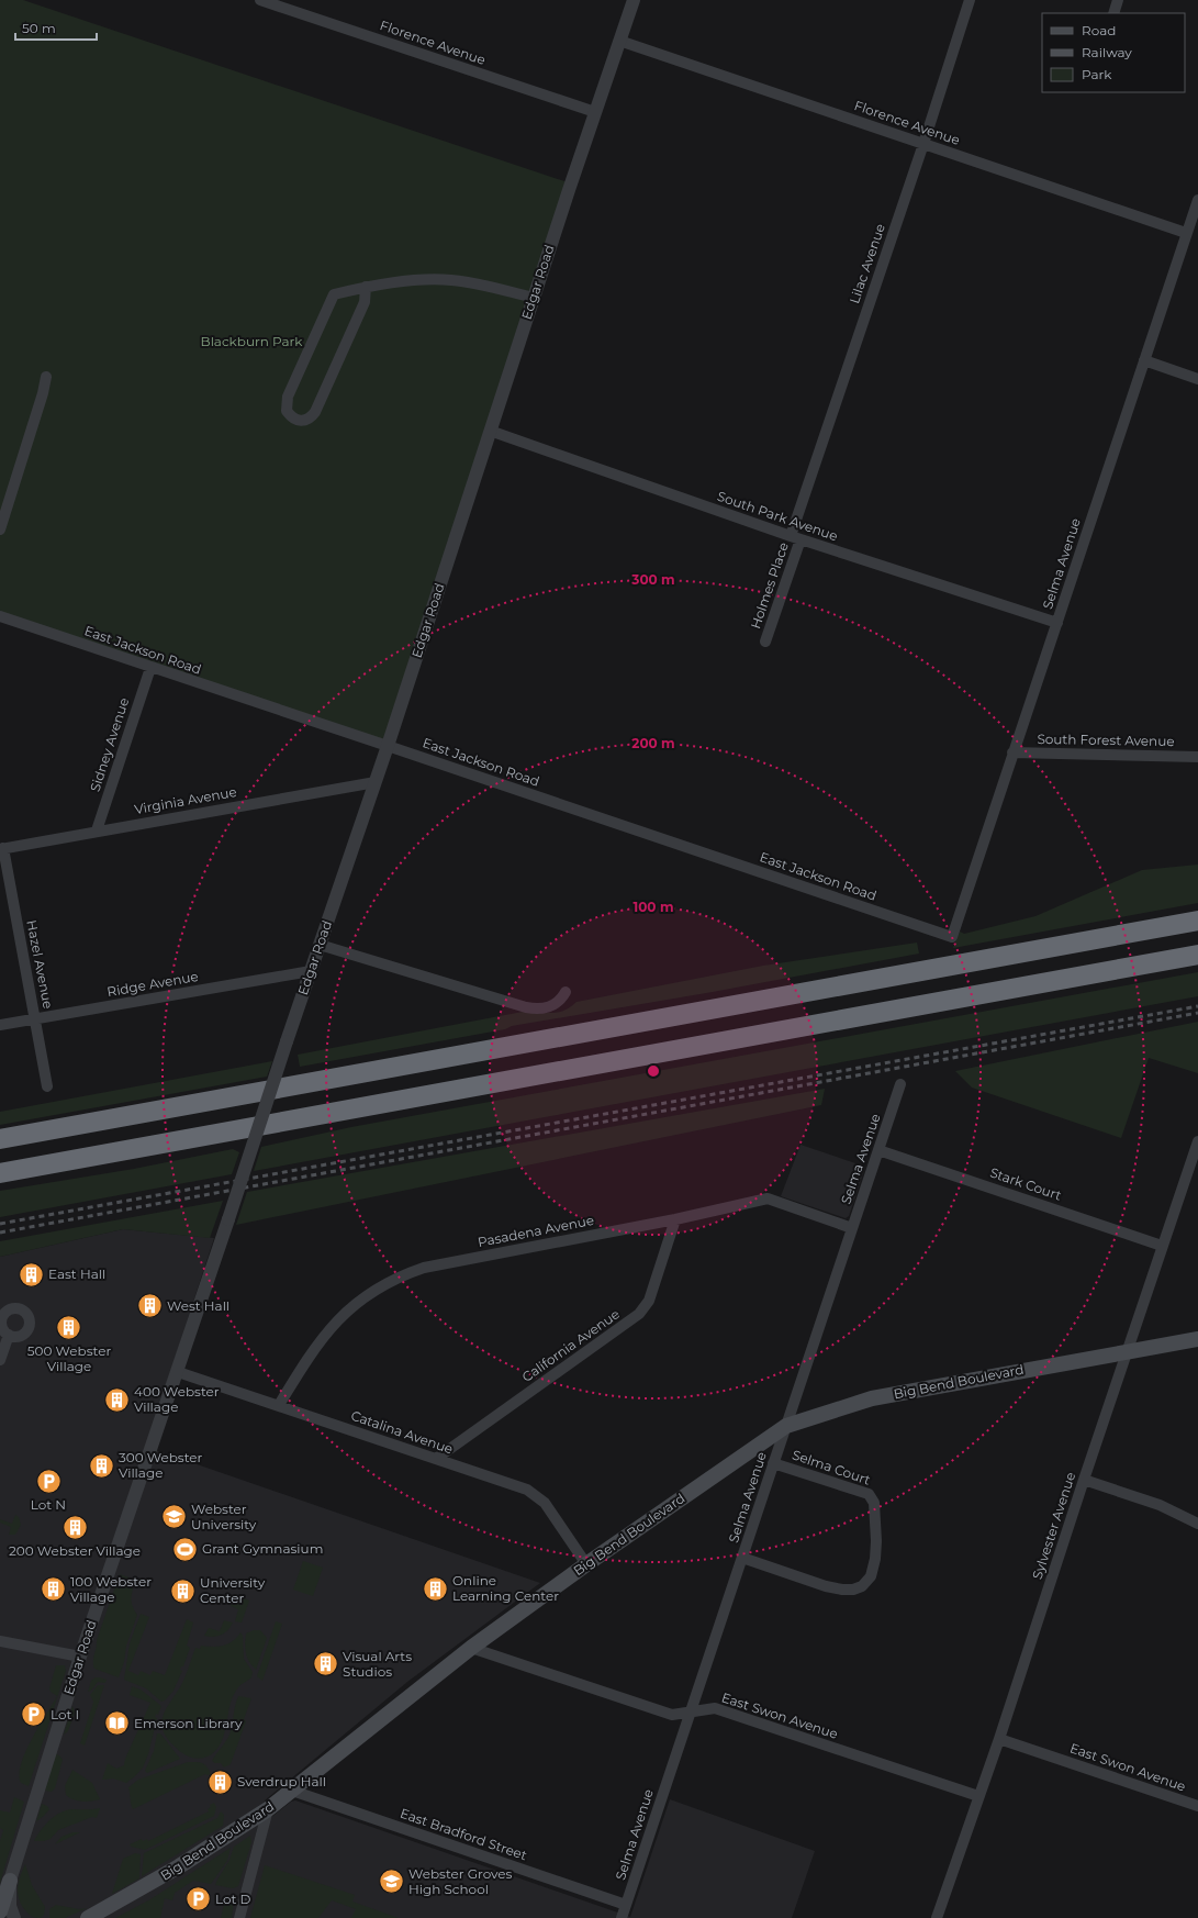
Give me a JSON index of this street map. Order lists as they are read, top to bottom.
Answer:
{
  "streets": {
    "main road": ["Big Bend Boulevard"],
    "street": [
      "Florence Avenue",
      "Lilac Avenue",
      "Edgar Road",
      "South Park Avenue",
      "Selma Avenue",
      "Holmes Place",
      "East Jackson Road",
      "South Forest Avenue",
      "Sidney Avenue",
      "Virginia Avenue",
      "Hazel Avenue",
      "Ridge Avenue",
      "Stark Court",
      "Pasadena Avenue",
      "California Avenue",
      "Catalina Avenue",
      "Selma Court",
      "Sylvester Avenue",
      "East Swon Avenue",
      "East Bradford Street"
    ]
  },
  "crossings": [
    ["Florence Avenue", "Lilac Avenue"],
    ["Florence Avenue", "Edgar Road"],
    ["Florence Avenue", "Selma Avenue"],
    ["Lilac Avenue", "South Park Avenue"],
    ["Lilac Avenue", "Holmes Place"],
    ["Edgar Road", "South Park Avenue"],
    ["Edgar Road", "East Jackson Road"],
    ["Edgar Road", "Virginia Avenue"],
    ["Edgar Road", "Ridge Avenue"],
    ["Edgar Road", "Catalina Avenue"],
    ["South Park Avenue", "Selma Avenue"],
    ["South Park Avenue", "Holmes Place"],
    ["Selma Avenue", "East Jackson Road"],
    ["Selma Avenue", "South Forest Avenue"],
    ["Selma Avenue", "Stark Court"],
    ["Selma Avenue", "Pasadena Avenue"],
    ["Selma Avenue", "Big Bend Boulevard"],
    ["Selma Avenue", "Selma Court"],
    ["Selma Avenue", "East Swon Avenue"],
    ["Selma Avenue", "East Bradford Street"],
    ["East Jackson Road", "Sidney Avenue"],
    ["Sidney Avenue", "Virginia Avenue"],
    ["Virginia Avenue", "Hazel Avenue"],
    ["Hazel Avenue", "Ridge Avenue"],
    ["Stark Court", "Sylvester Avenue"],
    ["Pasadena Avenue", "California Avenue"],
    ["Pasadena Avenue", "Catalina Avenue"],
    ["California Avenue", "Catalina Avenue"],
    ["Big Bend Boulevard", "Catalina Avenue"],
    ["Big Bend Boulevard", "Sylvester Avenue"],
    ["Big Bend Boulevard", "East Swon Avenue"],
    ["Big Bend Boulevard", "East Bradford Street"],
    ["Sylvester Avenue", "East Swon Avenue"]
  ],
  "parks": ["Blackburn Park"],
  "places": {
    "building": [
      "East Hall",
      "West Hall",
      "500 Webster Village",
      "400 Webster Village",
      "300 Webster Village",
      "200 Webster Village",
      "Online Learning Center",
      "100 Webster Village",
      "University Center",
      "Visual Arts Studios",
      "Sverdrup Hall"
    ],
    "parking": ["Lot N", "Lot I", "Lot D"],
    "school or university": ["Webster University", "Webster Groves High School"],
    "sports": ["Grant Gymnasium"],
    "library": ["Emerson Library"]
  },
  "legend": ["Road", "Railway", "Park"],
  "scale_bar": "50 m",
  "rings": ["300 m", "200 m", "100 m"]
}
